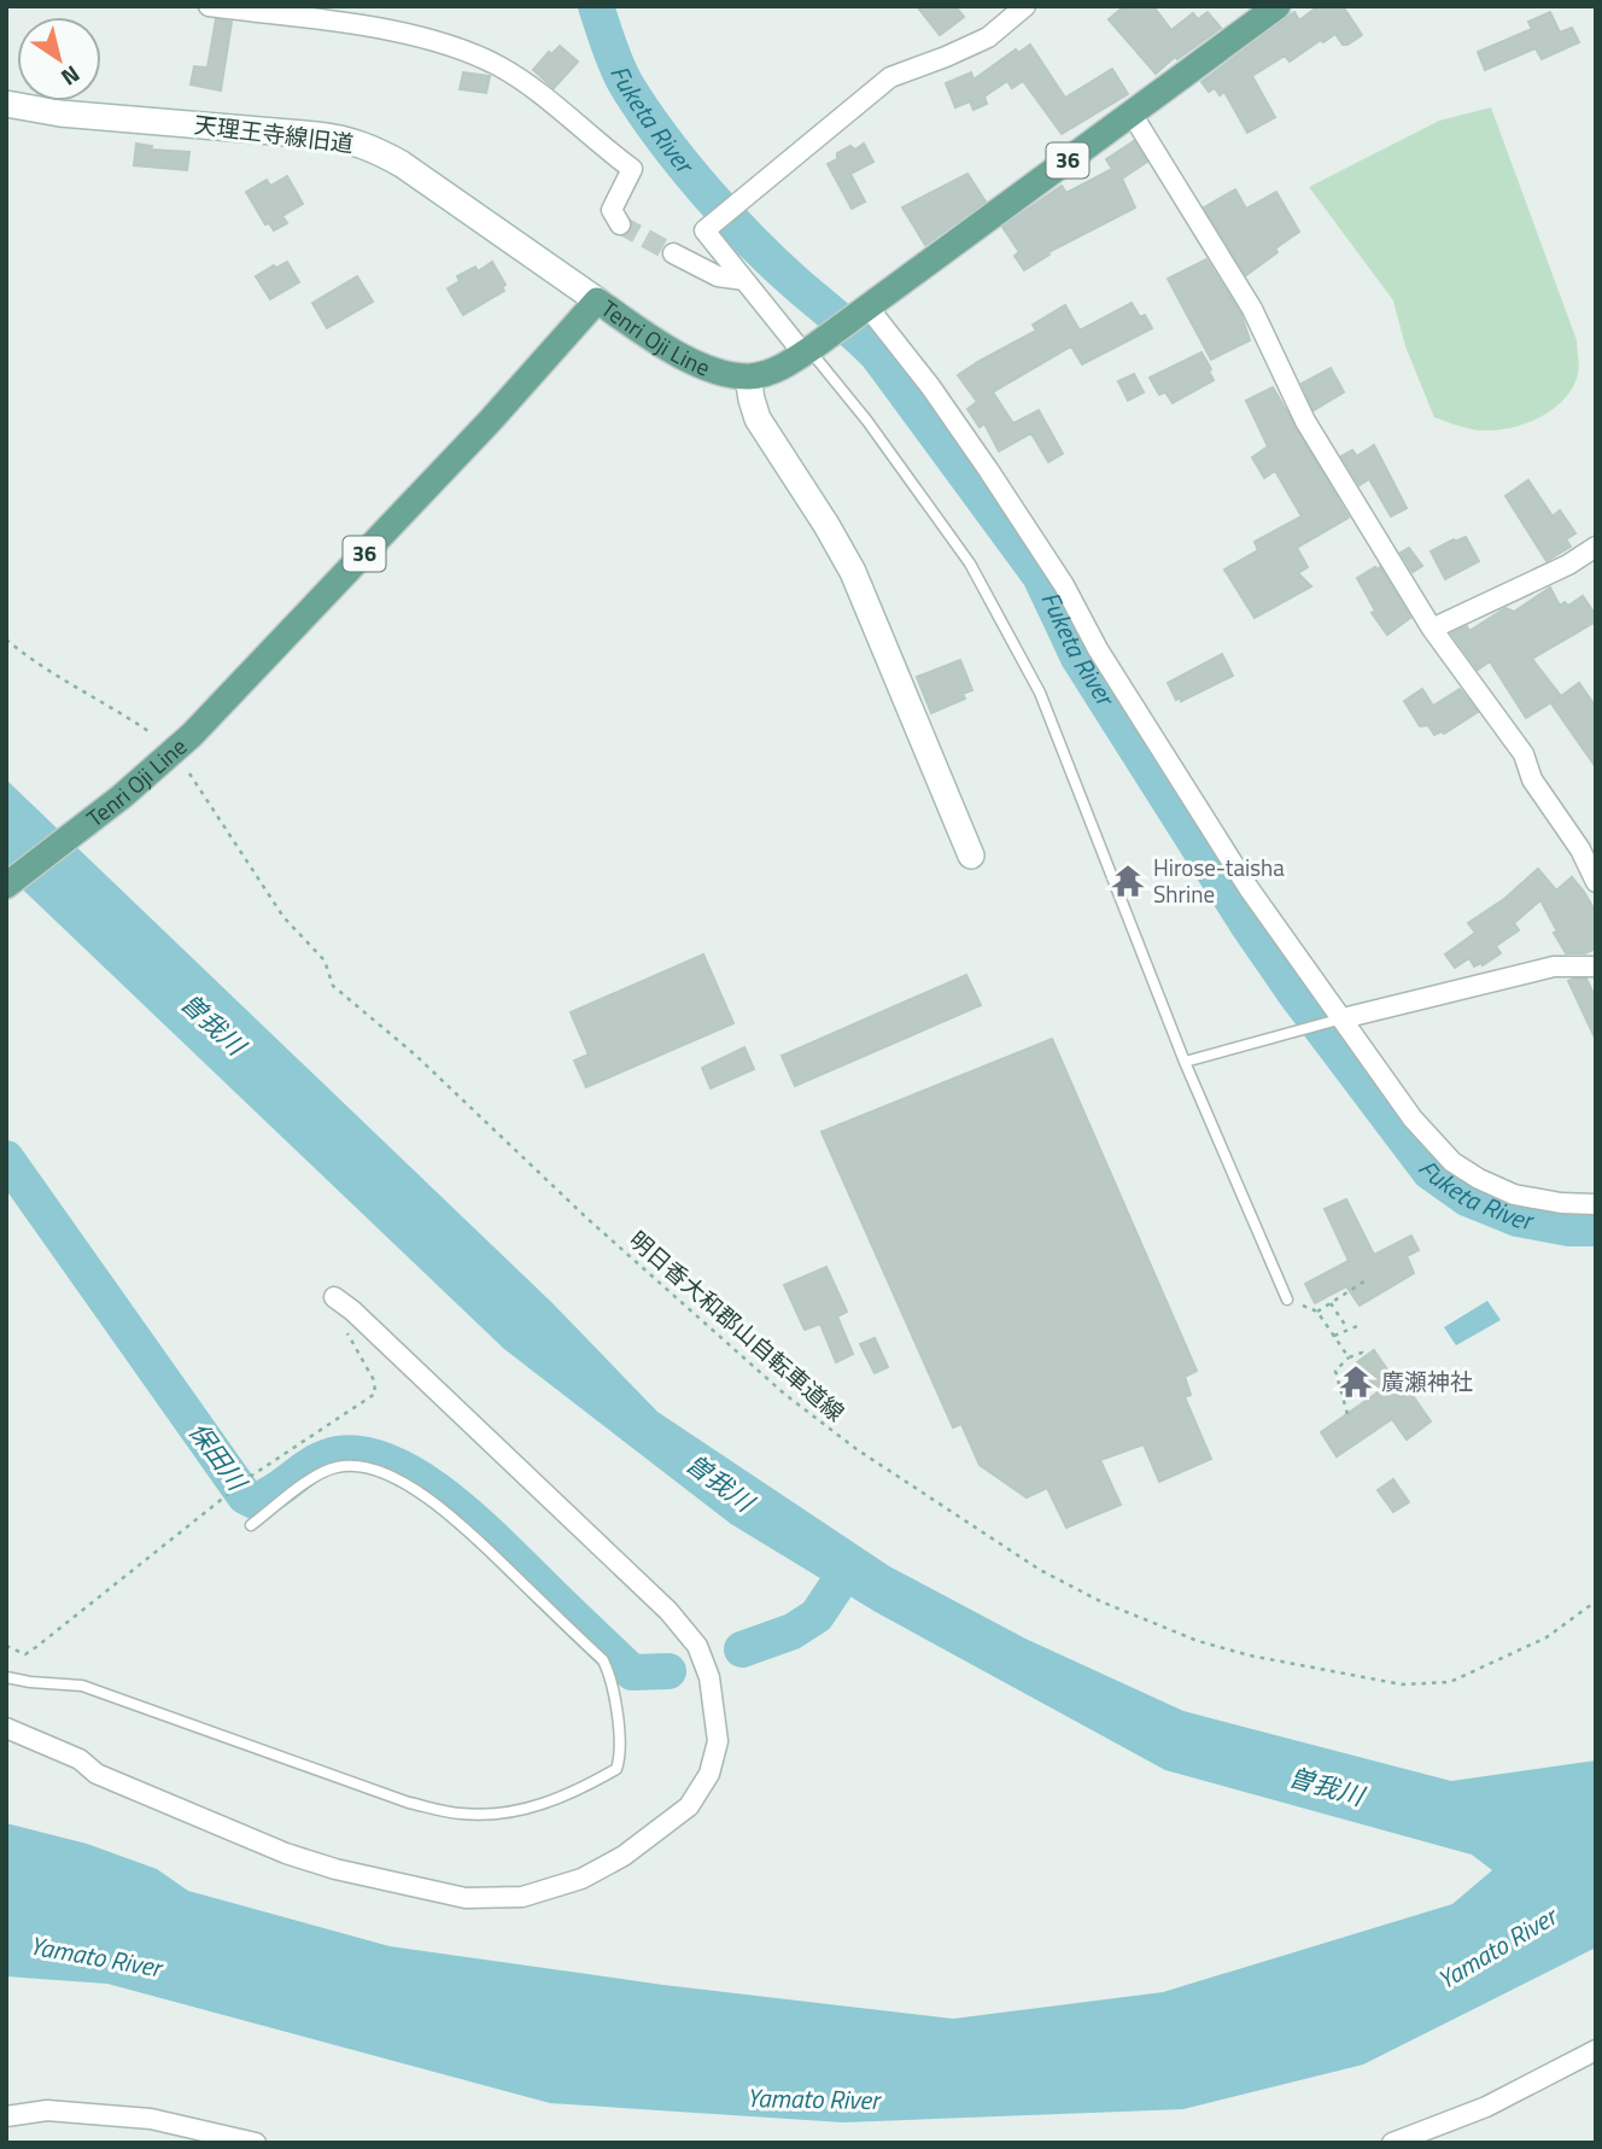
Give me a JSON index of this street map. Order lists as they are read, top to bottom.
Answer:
{
  "streets": {
    "main road": ["36", "Tenri Oji Line"],
    "street": ["天理王寺線旧道"],
    "path": ["明日香大和郡山自転車道線"]
  },
  "crossings": [
    ["天理王寺線旧道", "Tenri Oji Line"],
    ["36", "Tenri Oji Line"]
  ],
  "water": [
    "Fuketa River",
    "曽我川",
    "保田川",
    "Yamato River"
  ],
  "places": {
    "temple": ["Hirose-taisha Shrine", "廣瀬神社"]
  },
  "north": "bottom right"
}
